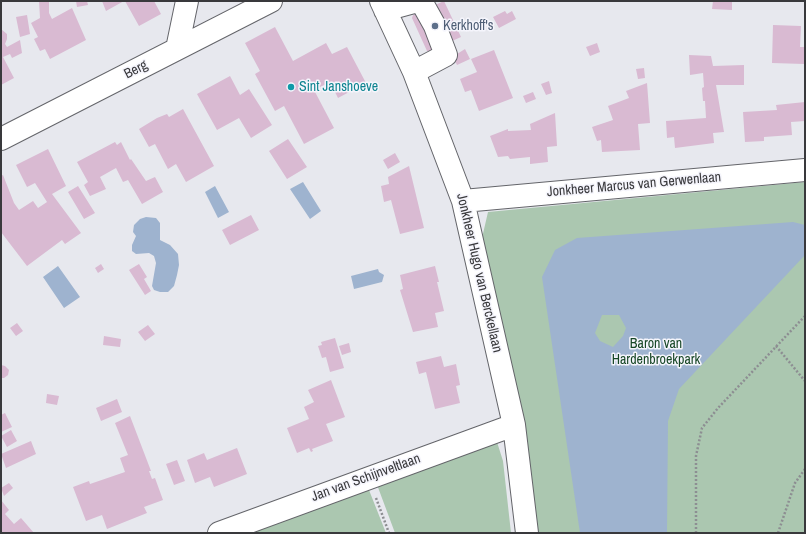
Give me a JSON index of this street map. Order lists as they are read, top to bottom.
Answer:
{
  "streets": {
    "street": [
      "Berg",
      "Jonkheer Marcus van Gerwenlaan",
      "Jonkheer Hugo van Berckellaan",
      "Jan van Schijnveltlaan"
    ]
  },
  "crossings": [
    ["Jonkheer Marcus van Gerwenlaan", "Jonkheer Hugo van Berckellaan"],
    ["Jonkheer Hugo van Berckellaan", "Jan van Schijnveltlaan"]
  ],
  "parks": ["Baron van Hardenbroekpark"],
  "places": ["Kerkhoff's", "Sint Janshoeve"]
}
